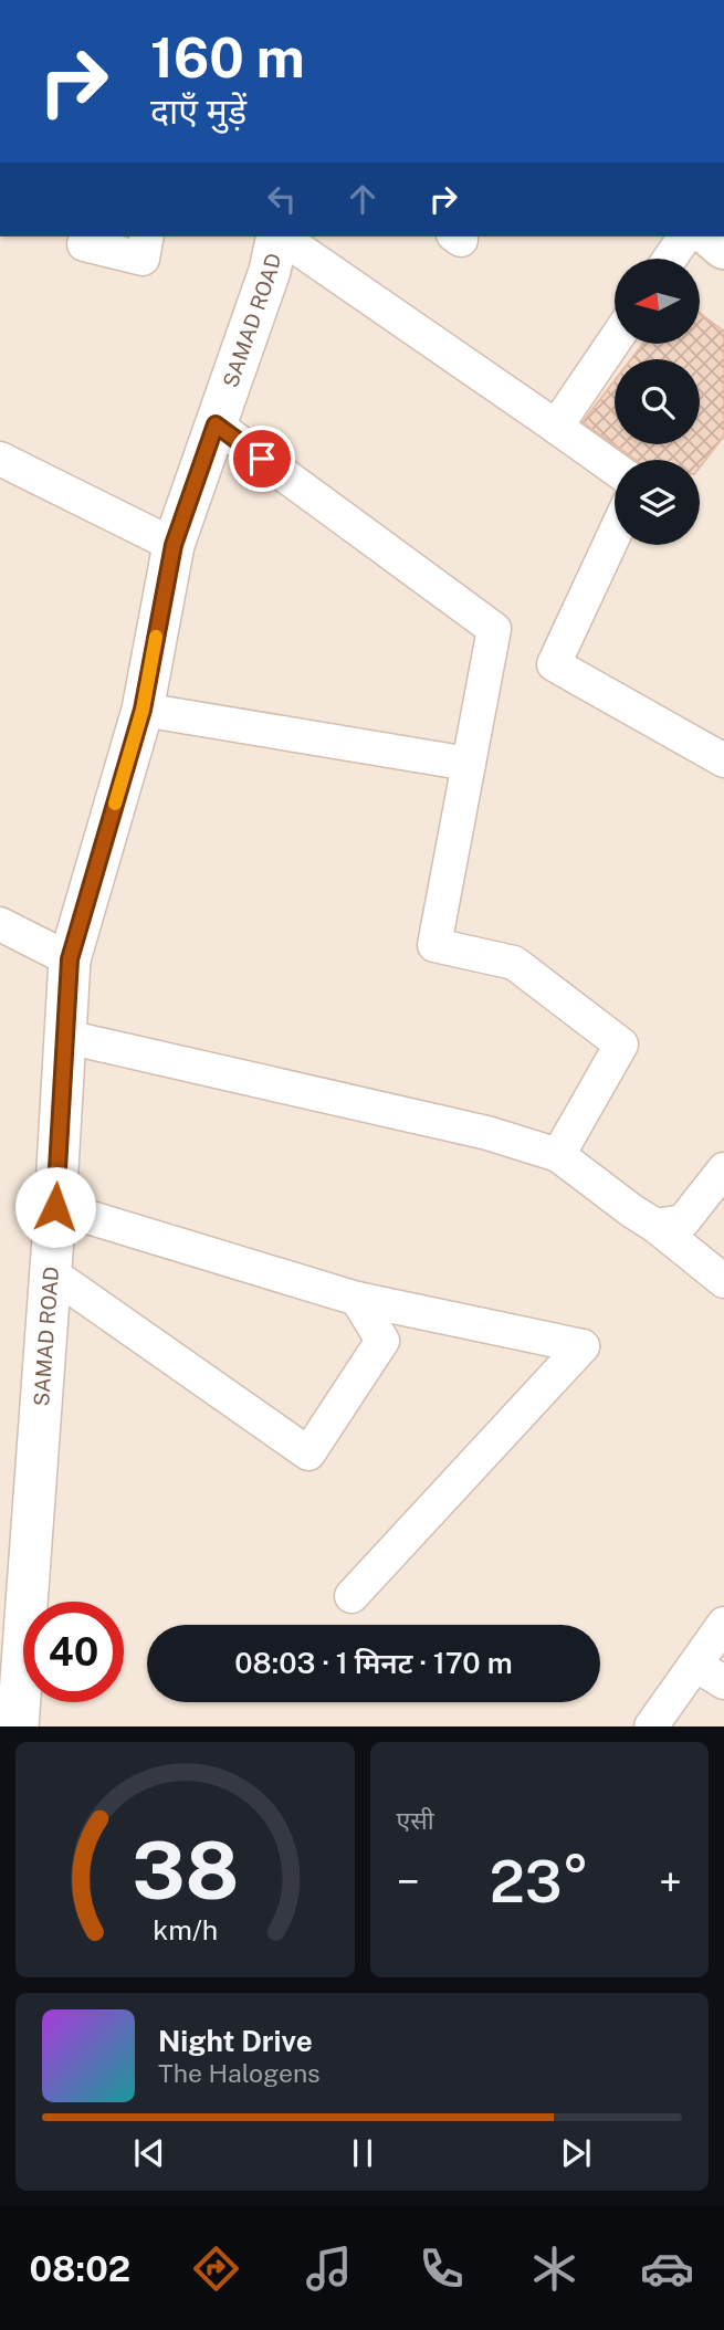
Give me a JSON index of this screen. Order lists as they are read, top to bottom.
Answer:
{
  "streets": {
    "street": ["SAMAD ROAD"]
  },
  "north": "left",
  "page": {
    "turn": ["160 m", "दाएँ मुड़ें"],
    "limit": "40",
    "trip": "08:03 · 1 मिनट · 170 m",
    "tile": "एसी",
    "heat": ["−", "23°", "+"],
    "song": ["Night Drive", "The Halogens"],
    "tabs": "08:02",
    "gauge": ["38", "km/h"]
  }
}
